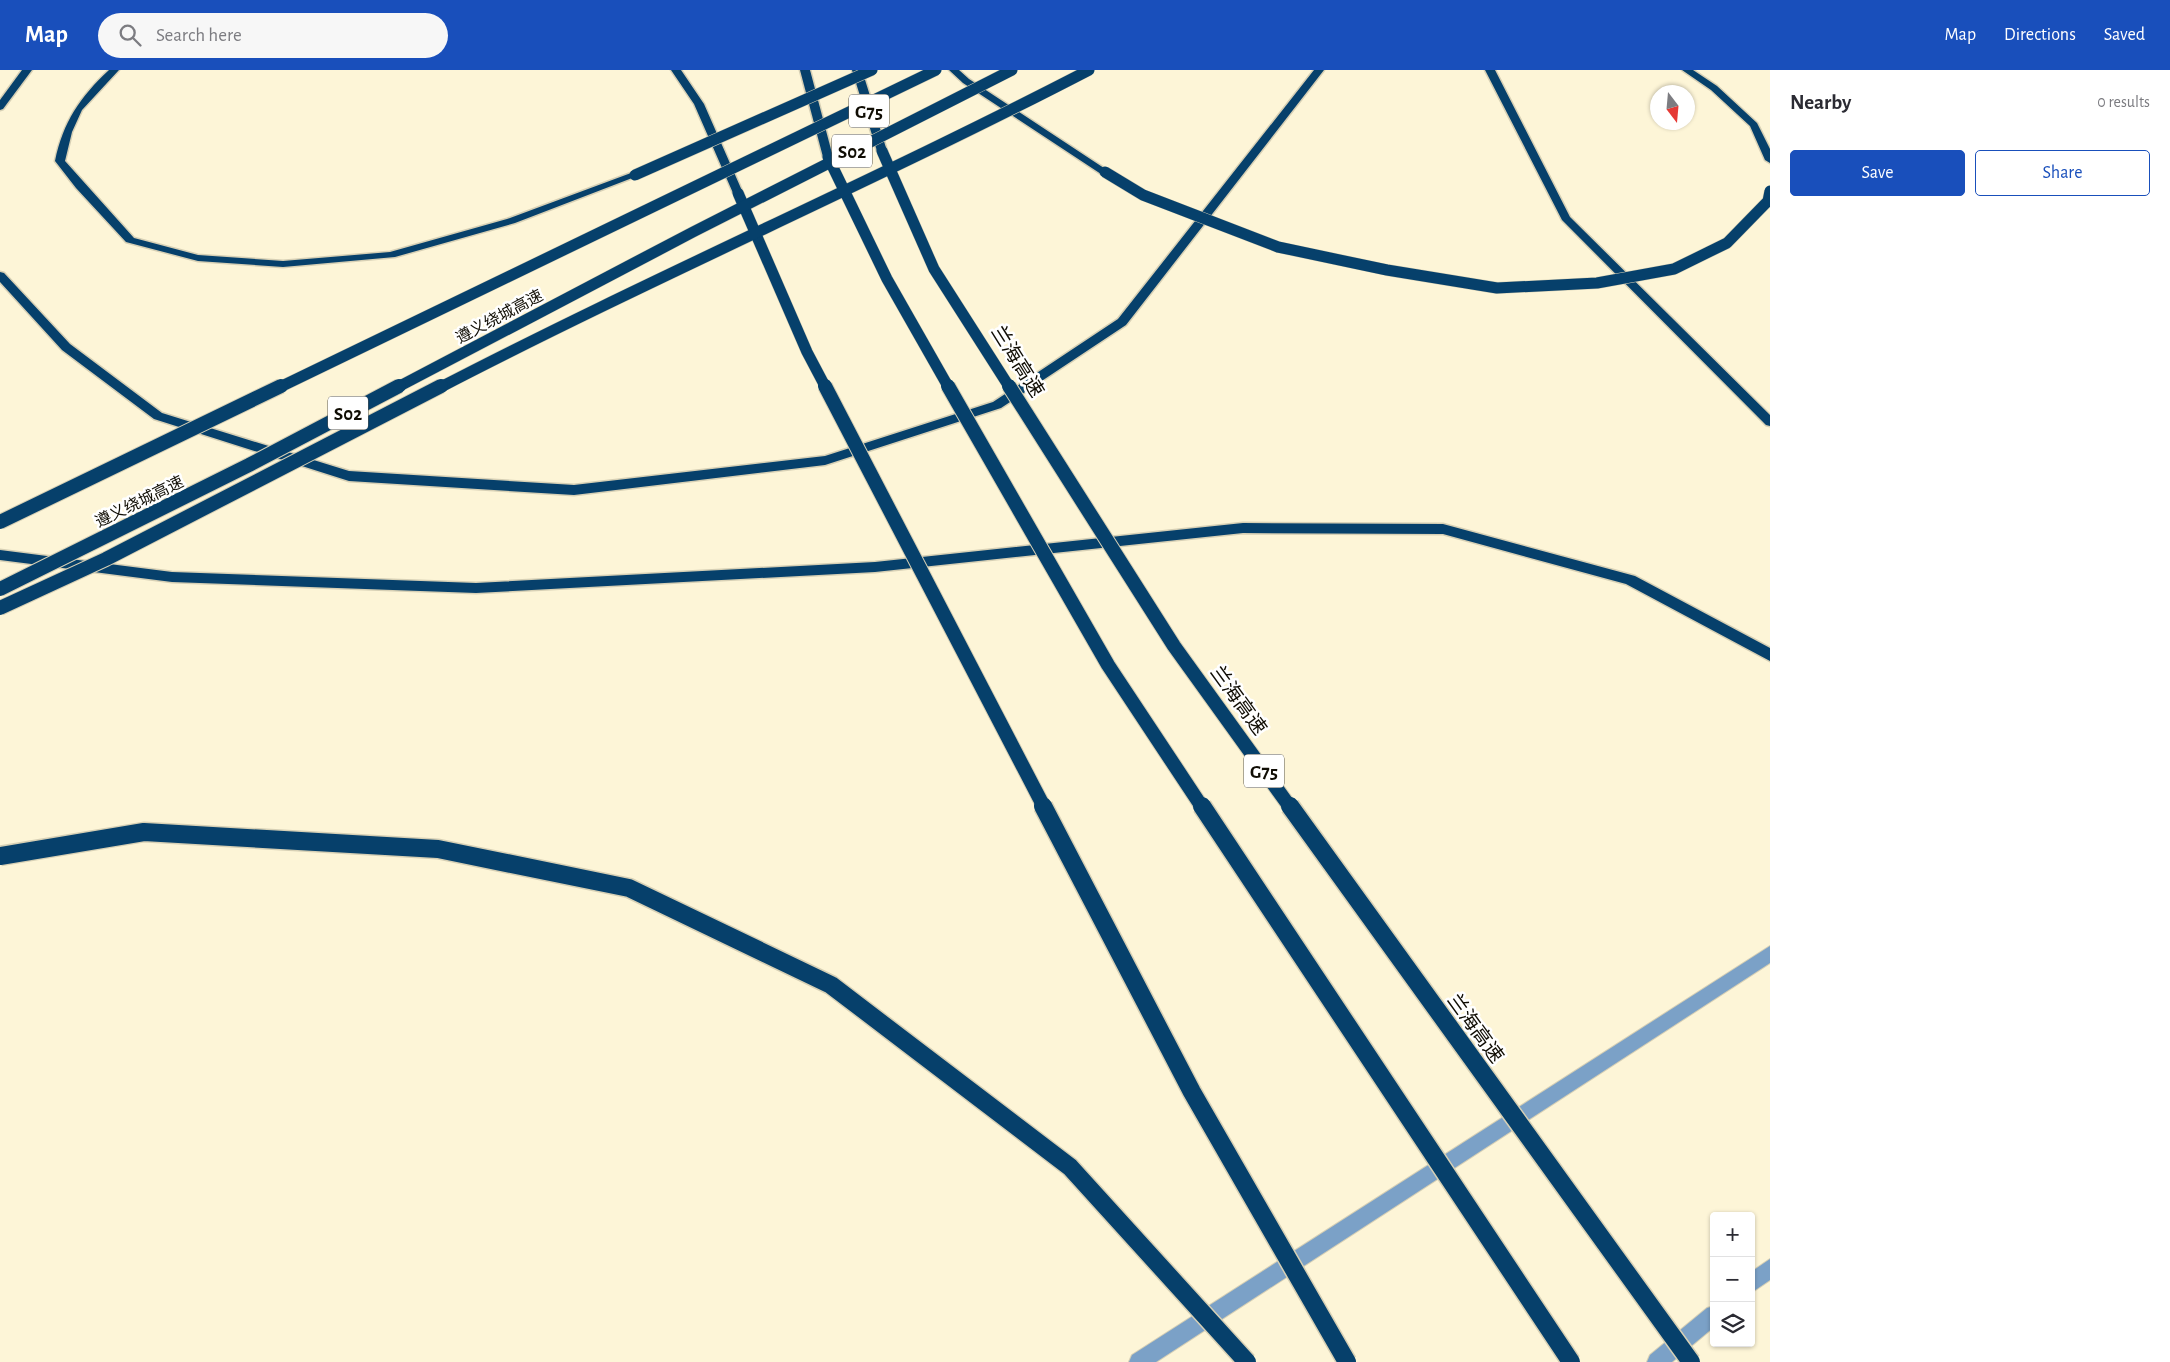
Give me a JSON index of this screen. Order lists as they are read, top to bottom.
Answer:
{
  "streets": {
    "highway": [
      "G75",
      "S02",
      "遵义绕城高速",
      "兰海高速"
    ]
  },
  "north": "bottom",
  "page": {
    "header": "Map",
    "search": "Search here",
    "nav": ["Map", "Directions", "Saved"],
    "heading": ["Nearby", "0 results"],
    "buttons": ["Save", "Share"],
    "map_buttons": ["+", "−"]
  }
}
